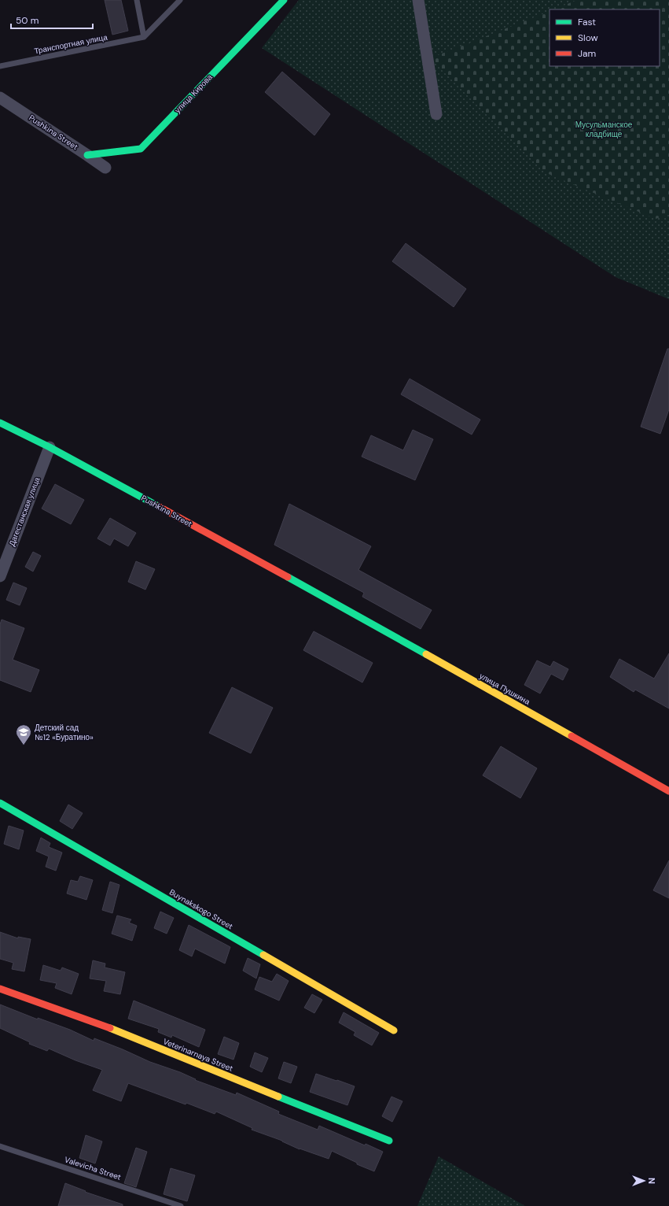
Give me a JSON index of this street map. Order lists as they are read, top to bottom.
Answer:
{
  "streets": {
    "street": [
      "улица Кирова",
      "Pushkina Street",
      "Дагестанская улица",
      "Buynakskogo Street",
      "Veterinarnaya Street"
    ],
    "lane": ["Транспортная улица", "Valevicha Street"]
  },
  "crossings": [
    ["улица Кирова", "Pushkina Street"],
    ["Pushkina Street", "Дагестанская улица"]
  ],
  "parks": ["Мусульманское кладбище"],
  "places": {
    "school or university": ["Детский сад №12 «Буратино»"]
  },
  "legend": ["Fast", "Slow", "Jam"],
  "scale_bar": "50 m",
  "north": "right"
}
